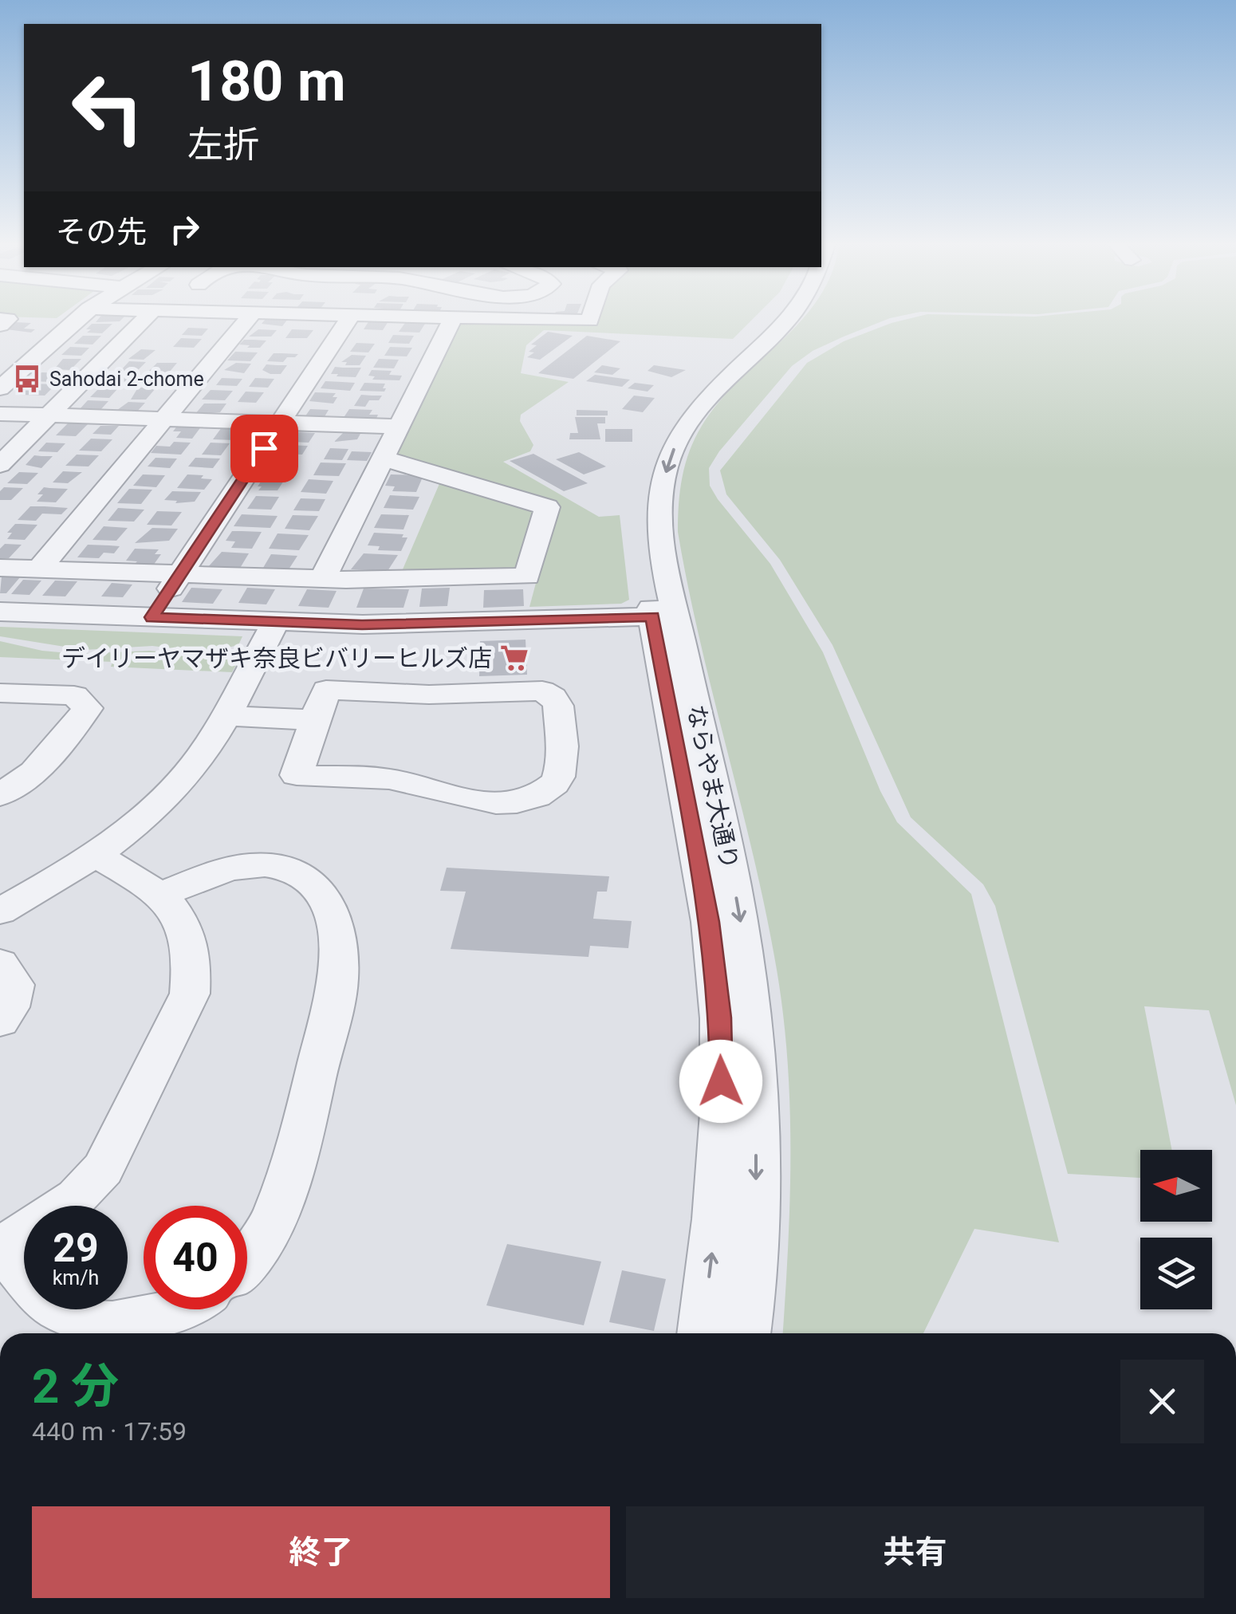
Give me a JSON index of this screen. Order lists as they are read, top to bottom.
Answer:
{
  "streets": {
    "street": ["ならやま大通り"]
  },
  "places": {
    "bus stop": ["Sahodai 2-chome"],
    "supermarket": ["デイリーヤマザキ奈良ビバリーヒルズ店"]
  },
  "north": "left",
  "page": {
    "turn": ["180 m", "左折"],
    "then": "その先",
    "speed": "29 km/h",
    "limit": "40",
    "heading": ["2 分", "440 m · 17:59"],
    "buttons": ["終了", "共有"]
  }
}
